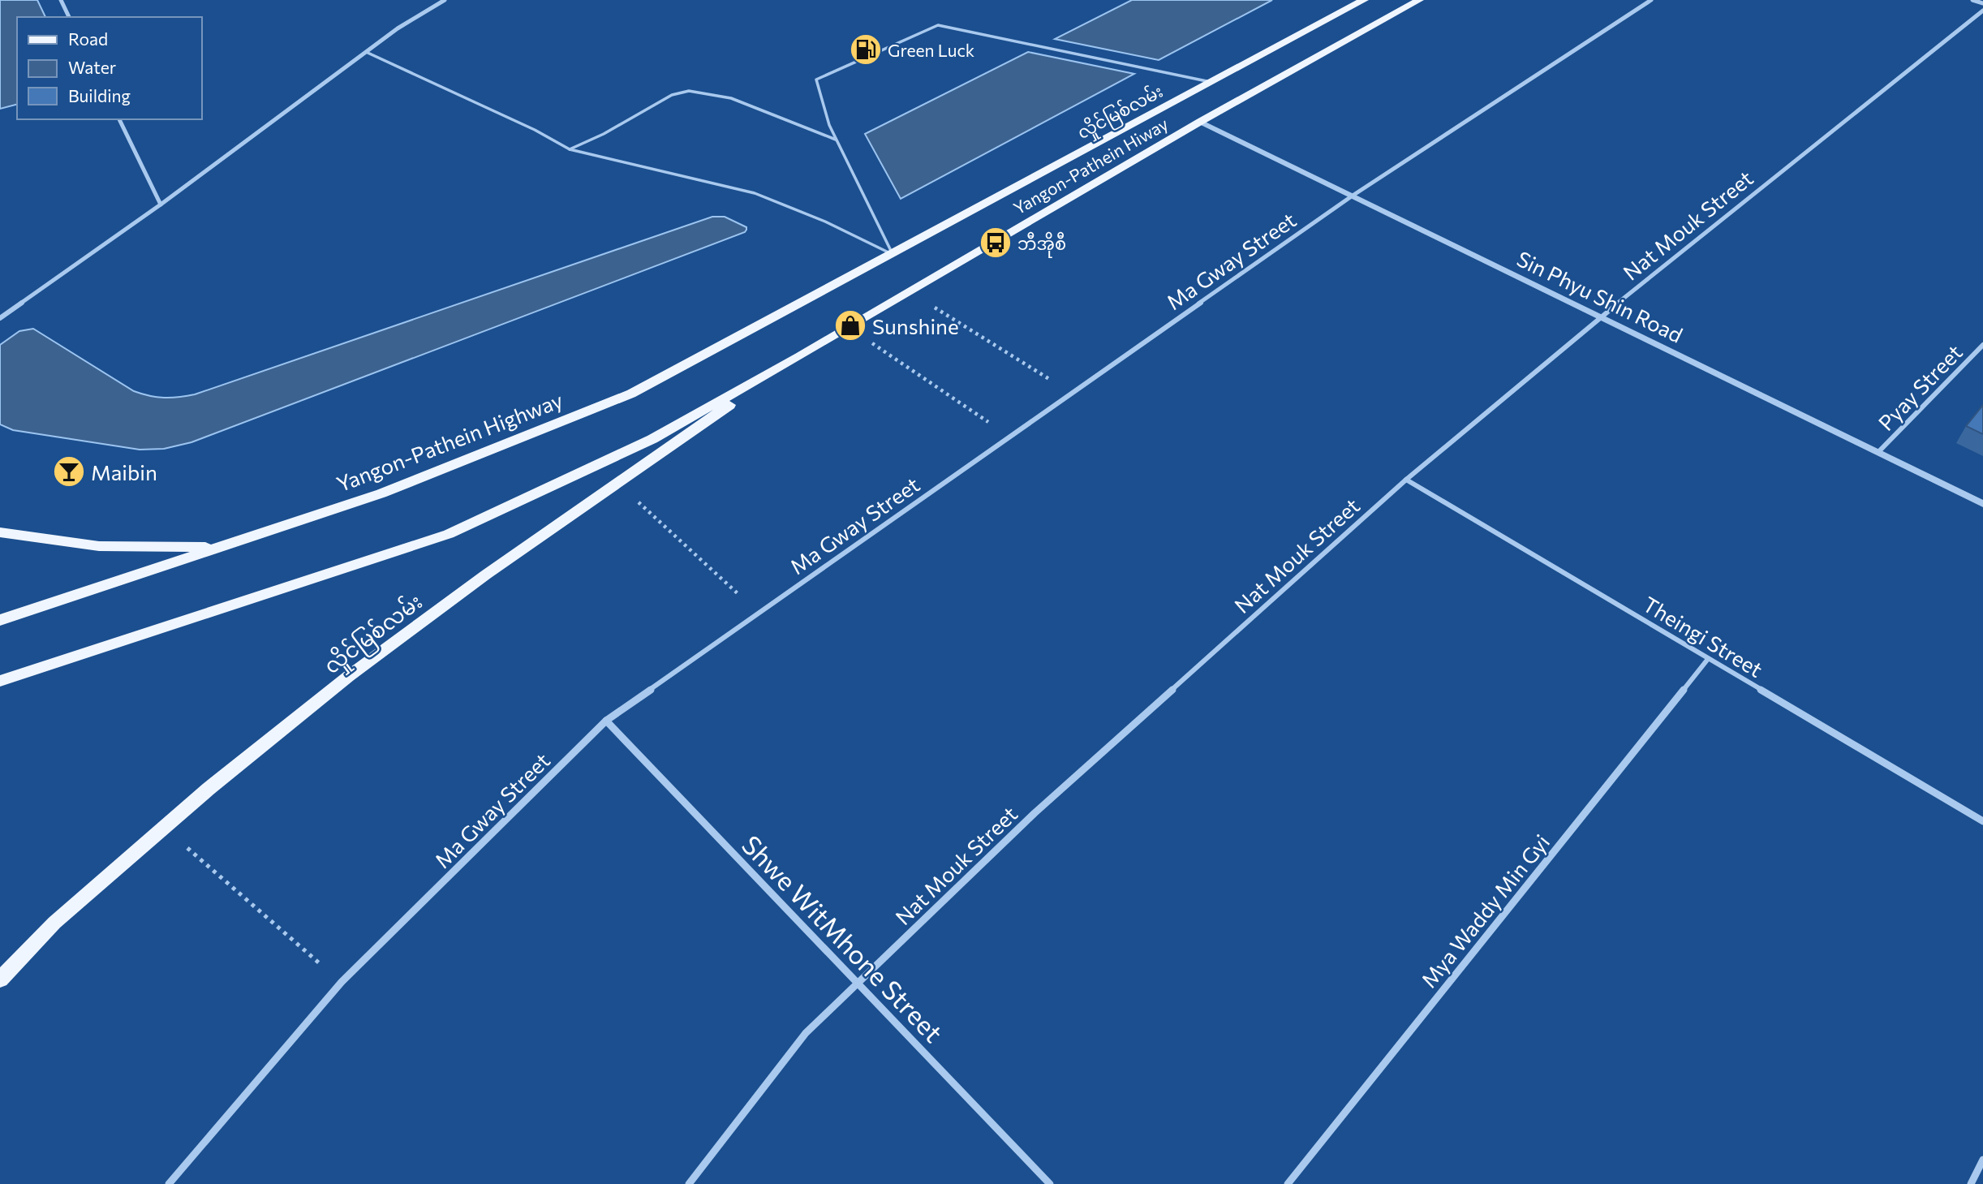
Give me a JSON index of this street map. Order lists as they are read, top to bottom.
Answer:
{
  "streets": {
    "main road": ["လှိုင်မြစ်လမ်း", "Yangon-Pathein Hiway", "Yangon-Pathein Highway"],
    "street": [
      "Nat Mouk Street",
      "Ma Gway Street",
      "Sin Phyu Shin Road",
      "Pyay Street",
      "Theingi Street",
      "Mya Waddy Min Gyi",
      "Shwe WitMhone Street"
    ]
  },
  "crossings": [
    ["လှိုင်မြစ်လမ်း", "Yangon-Pathein Hiway"],
    ["လှိုင်မြစ်လမ်း", "Yangon-Pathein Highway"],
    ["Yangon-Pathein Hiway", "Sin Phyu Shin Road"],
    ["Nat Mouk Street", "Sin Phyu Shin Road"],
    ["Nat Mouk Street", "Theingi Street"],
    ["Nat Mouk Street", "Shwe WitMhone Street"],
    ["Ma Gway Street", "Sin Phyu Shin Road"],
    ["Ma Gway Street", "Shwe WitMhone Street"],
    ["Sin Phyu Shin Road", "Pyay Street"],
    ["Theingi Street", "Mya Waddy Min Gyi"]
  ],
  "places": {
    "fuel station": ["Green Luck"],
    "bus stop": ["ဘီအိုစီ"],
    "shop": ["Sunshine"],
    "bar": ["Maibin"]
  },
  "legend": ["Road", "Water", "Building"]
}
